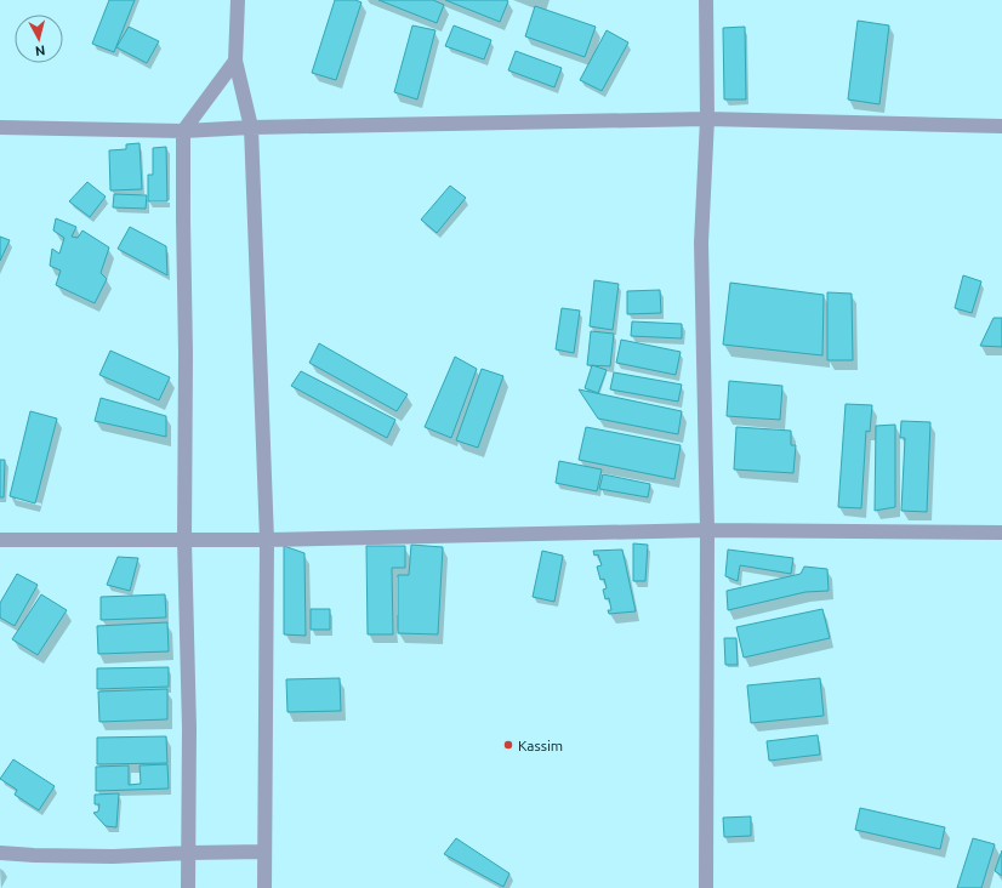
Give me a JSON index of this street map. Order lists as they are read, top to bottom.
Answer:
{
  "places": ["Kassim"],
  "north": "bottom"
}
